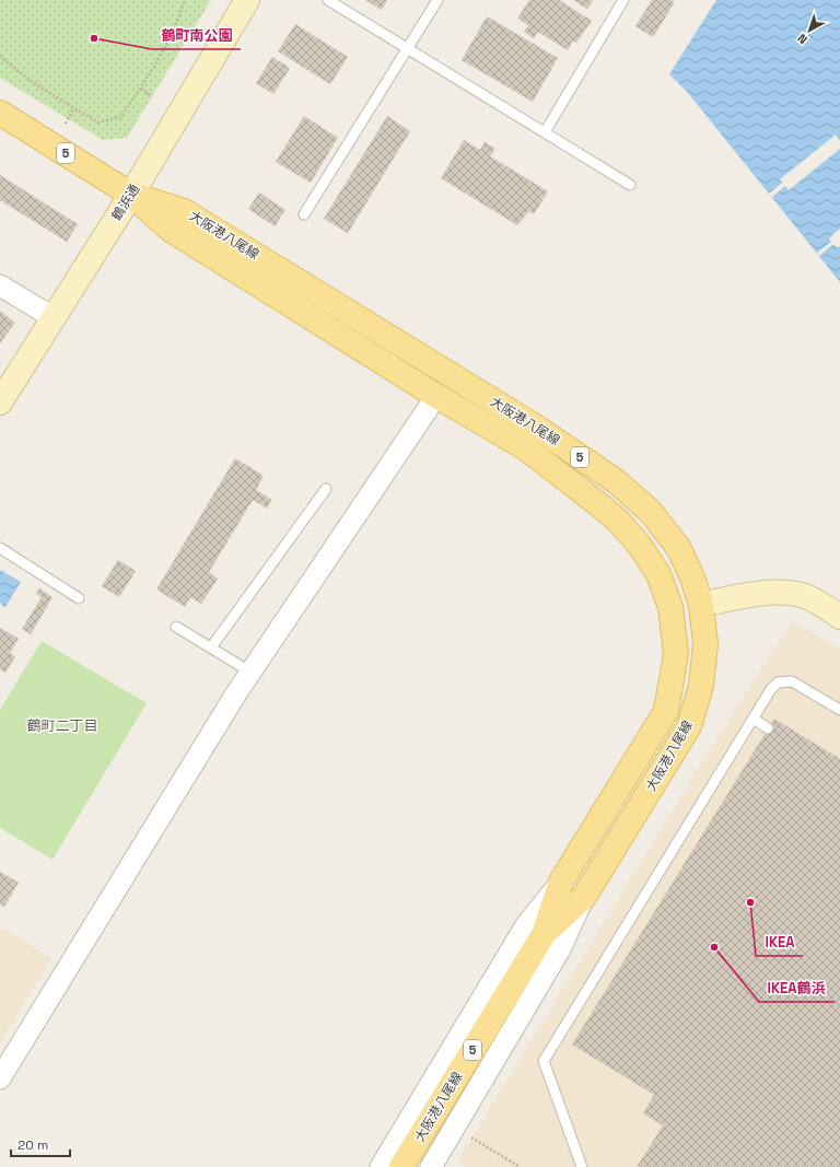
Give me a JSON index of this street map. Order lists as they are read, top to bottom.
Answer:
{
  "streets": {
    "main road": ["5", "大阪港八尾線"],
    "street": ["鶴浜通"]
  },
  "crossings": [
    ["鶴浜通", "大阪港八尾線"]
  ],
  "districts": ["鶴町二丁目"],
  "places": ["鶴町南公園", "IKEA", "IKEA鶴浜"],
  "scale_bar": "20 m",
  "north": "bottom left"
}
